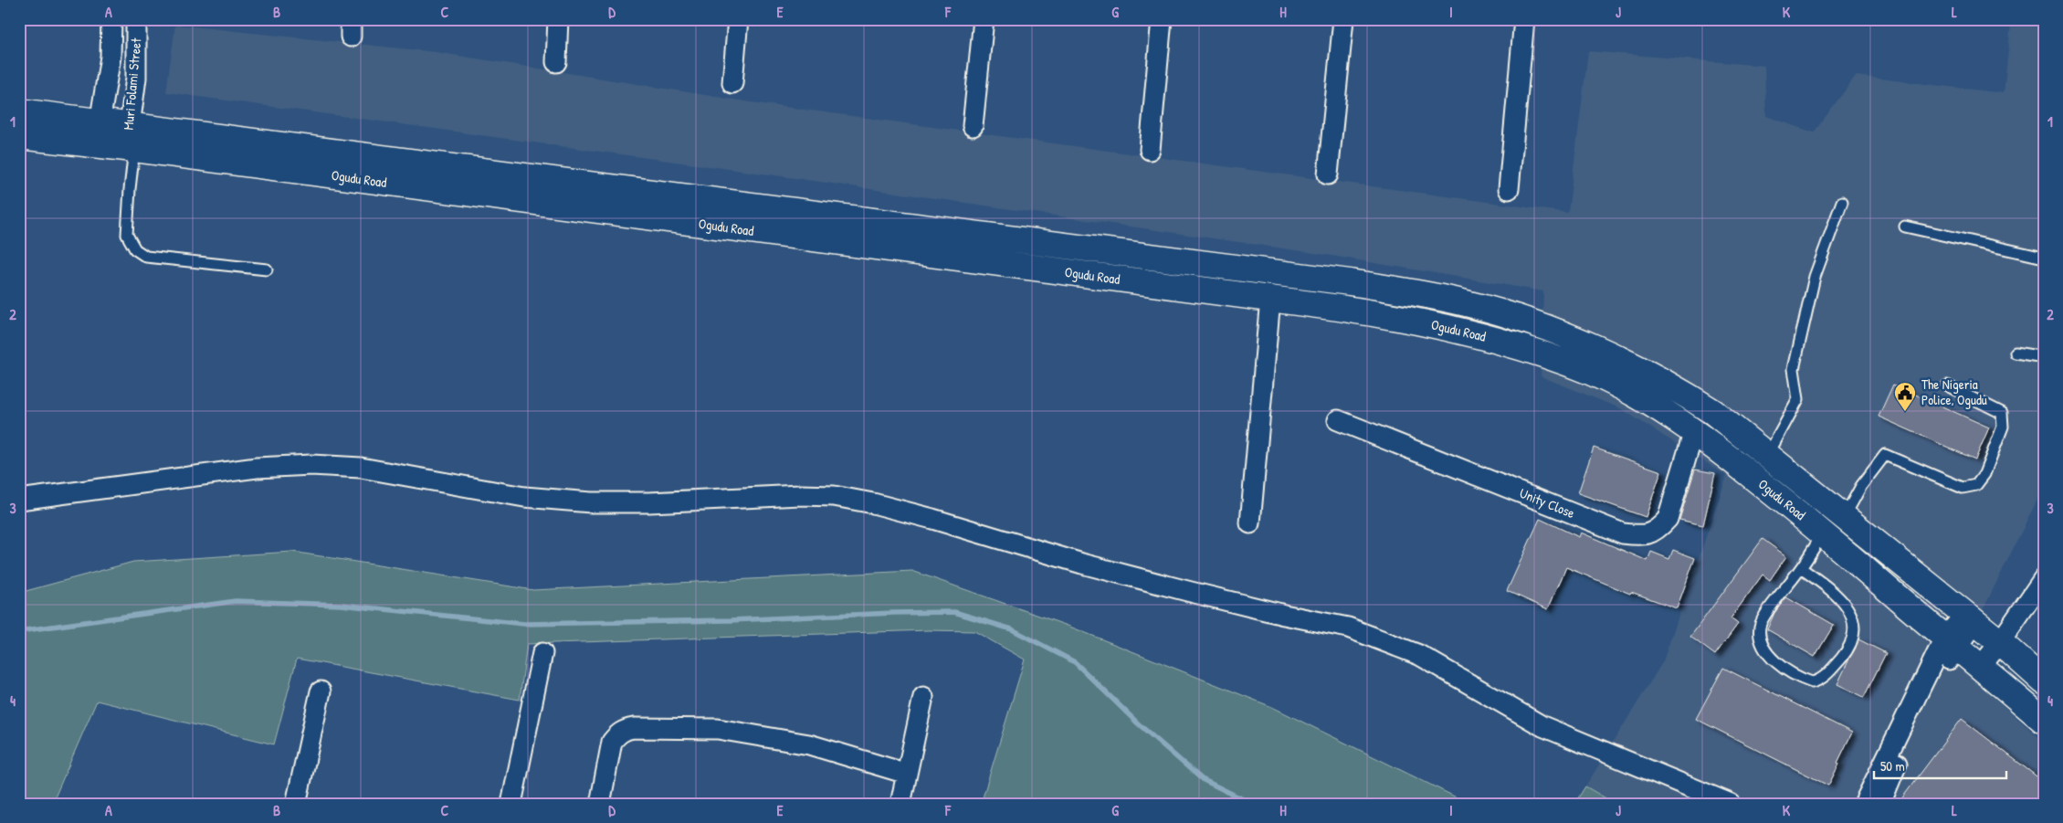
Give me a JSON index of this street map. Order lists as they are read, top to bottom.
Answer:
{
  "streets": {
    "main road": ["Ogudu Road"],
    "street": ["Muri Folami Street", "Unity Close"]
  },
  "crossings": [
    ["Muri Folami Street", "Ogudu Road"],
    ["Ogudu Road", "Unity Close"]
  ],
  "places": {
    "public building": ["The Nigeria Police, Ogudu"]
  },
  "scale_bar": "50 m",
  "grid": {
    "columns": [
      "A",
      "B",
      "C",
      "D",
      "E",
      "F",
      "G",
      "H",
      "I",
      "J",
      "K",
      "L"
    ],
    "rows": [
      "1",
      "2",
      "3",
      "4"
    ]
  }
}
